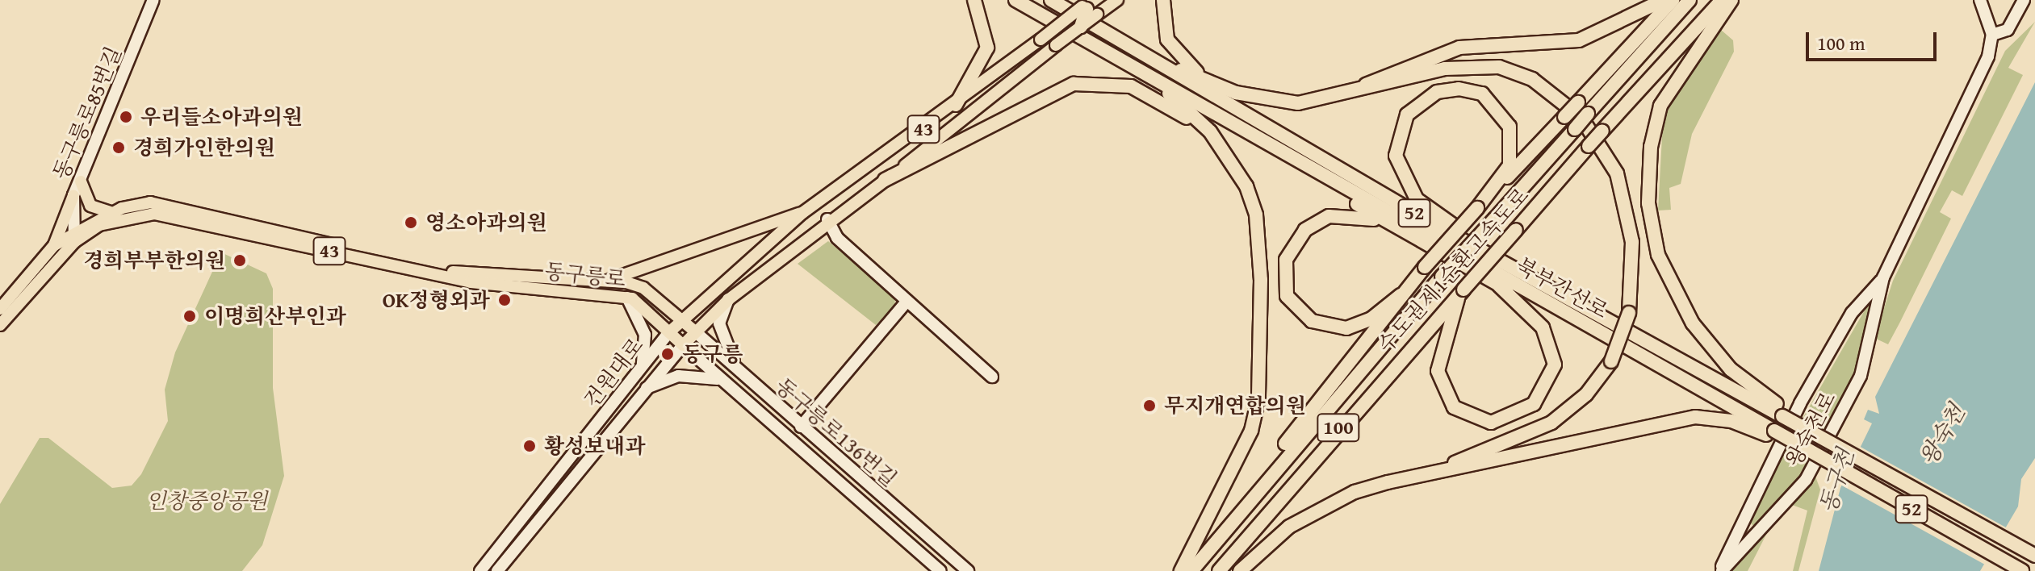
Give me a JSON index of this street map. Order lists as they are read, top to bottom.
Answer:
{
  "streets": {
    "highway": [
      "52",
      "수도권제1순환고속도로",
      "북부간선로",
      "100"
    ],
    "main road": [
      "43",
      "동구릉로",
      "건원대로",
      "동구릉로136번길"
    ],
    "street": ["동구릉로85번길", "왕숙천로"]
  },
  "crossings": [
    ["동구릉로85번길", "동구릉로"],
    ["43", "동구릉로"],
    ["43", "건원대로"],
    ["43", "동구릉로136번길"],
    ["52", "북부간선로"],
    ["동구릉로", "건원대로"],
    ["동구릉로", "동구릉로136번길"],
    ["건원대로", "동구릉로136번길"]
  ],
  "water": ["왕숙천", "동구천"],
  "parks": ["인창중앙공원"],
  "places": [
    "우리들소아과의원",
    "경희가인한의원",
    "영소아과의원",
    "경희부부한의원",
    "OK정형외과",
    "이명희산부인과",
    "동구릉",
    "무지개연합의원",
    "황성보내과"
  ],
  "scale_bar": "100 m"
}
